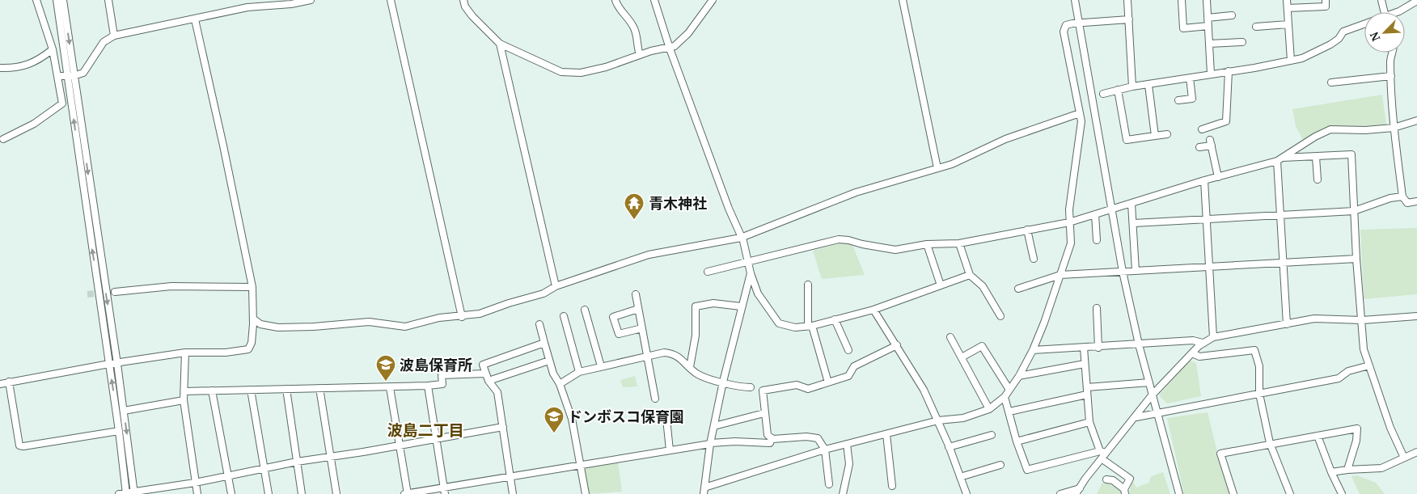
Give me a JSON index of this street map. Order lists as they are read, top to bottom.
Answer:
{
  "districts": ["波島二丁目"],
  "places": {
    "temple": ["青木神社"],
    "school or university": ["波島保育所", "ドンボスコ保育園"]
  },
  "north": "bottom left"
}
